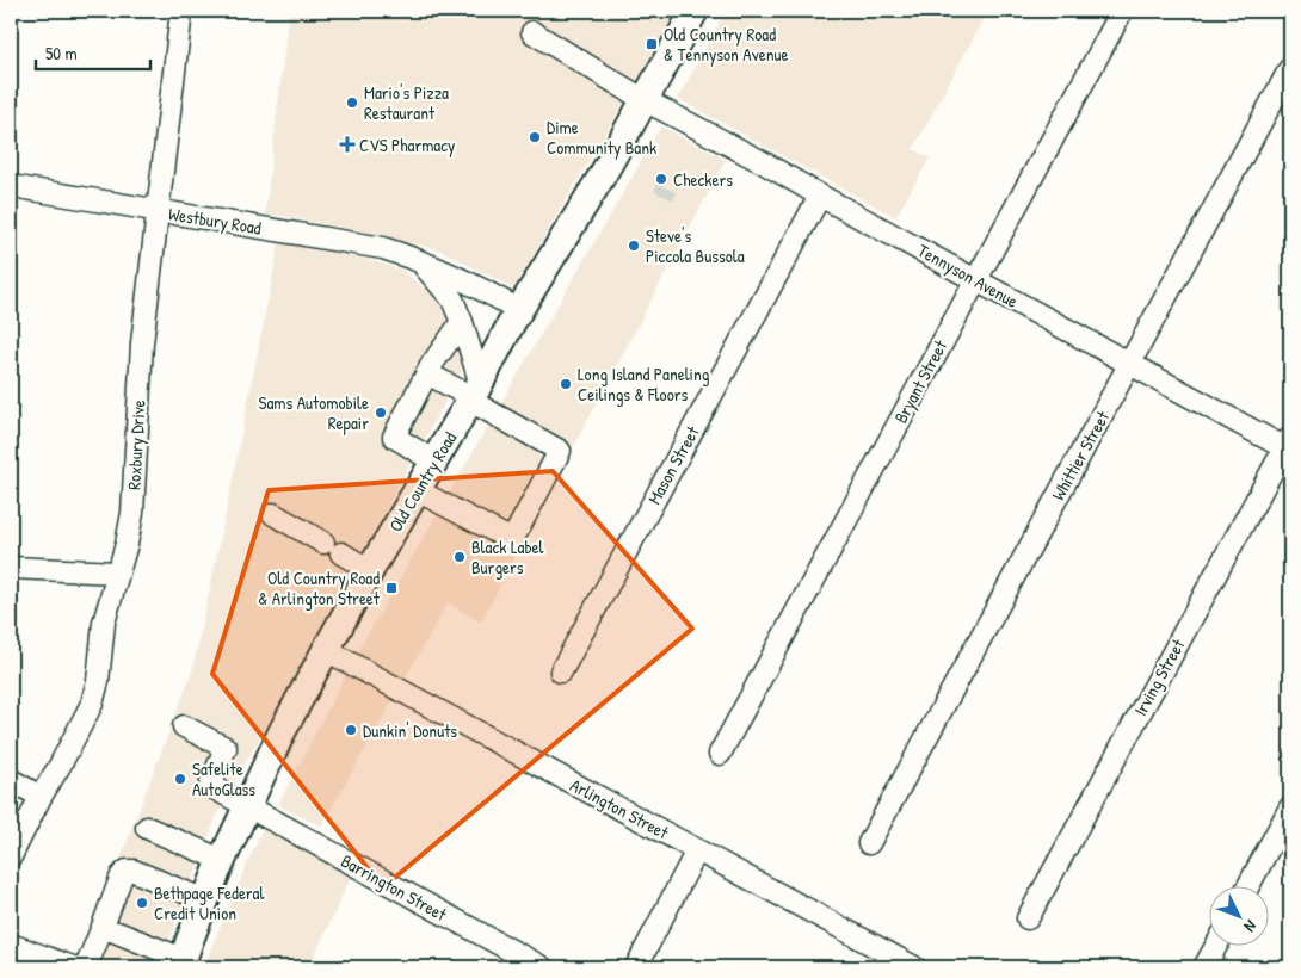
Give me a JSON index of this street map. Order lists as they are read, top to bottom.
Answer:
{
  "streets": {
    "main road": ["Old Country Road"],
    "street": [
      "Westbury Road",
      "Tennyson Avenue",
      "Bryant Street",
      "Roxbury Drive",
      "Whittier Street",
      "Mason Street",
      "Irving Street",
      "Arlington Street",
      "Barrington Street"
    ]
  },
  "crossings": [
    ["Westbury Road", "Roxbury Drive"],
    ["Westbury Road", "Old Country Road"],
    ["Tennyson Avenue", "Bryant Street"],
    ["Tennyson Avenue", "Whittier Street"],
    ["Tennyson Avenue", "Mason Street"],
    ["Tennyson Avenue", "Old Country Road"],
    ["Tennyson Avenue", "Irving Street"],
    ["Old Country Road", "Arlington Street"],
    ["Old Country Road", "Barrington Street"]
  ],
  "places": {
    "transit": ["Old Country Road & Tennyson Avenue", "Old Country Road & Arlington Street"],
    "other": [
      "Mario's Pizza Restaurant",
      "Dime Community Bank",
      "Checkers",
      "Steve's Piccola Bussola",
      "Long Island Paneling Ceilings & Floors",
      "Sams Automobile Repair",
      "Black Label Burgers",
      "Dunkin' Donuts",
      "Safelite AutoGlass",
      "Bethpage Federal Credit Union"
    ],
    "health": ["CVS Pharmacy"]
  },
  "scale_bar": "50 m",
  "north": "bottom right"
}
